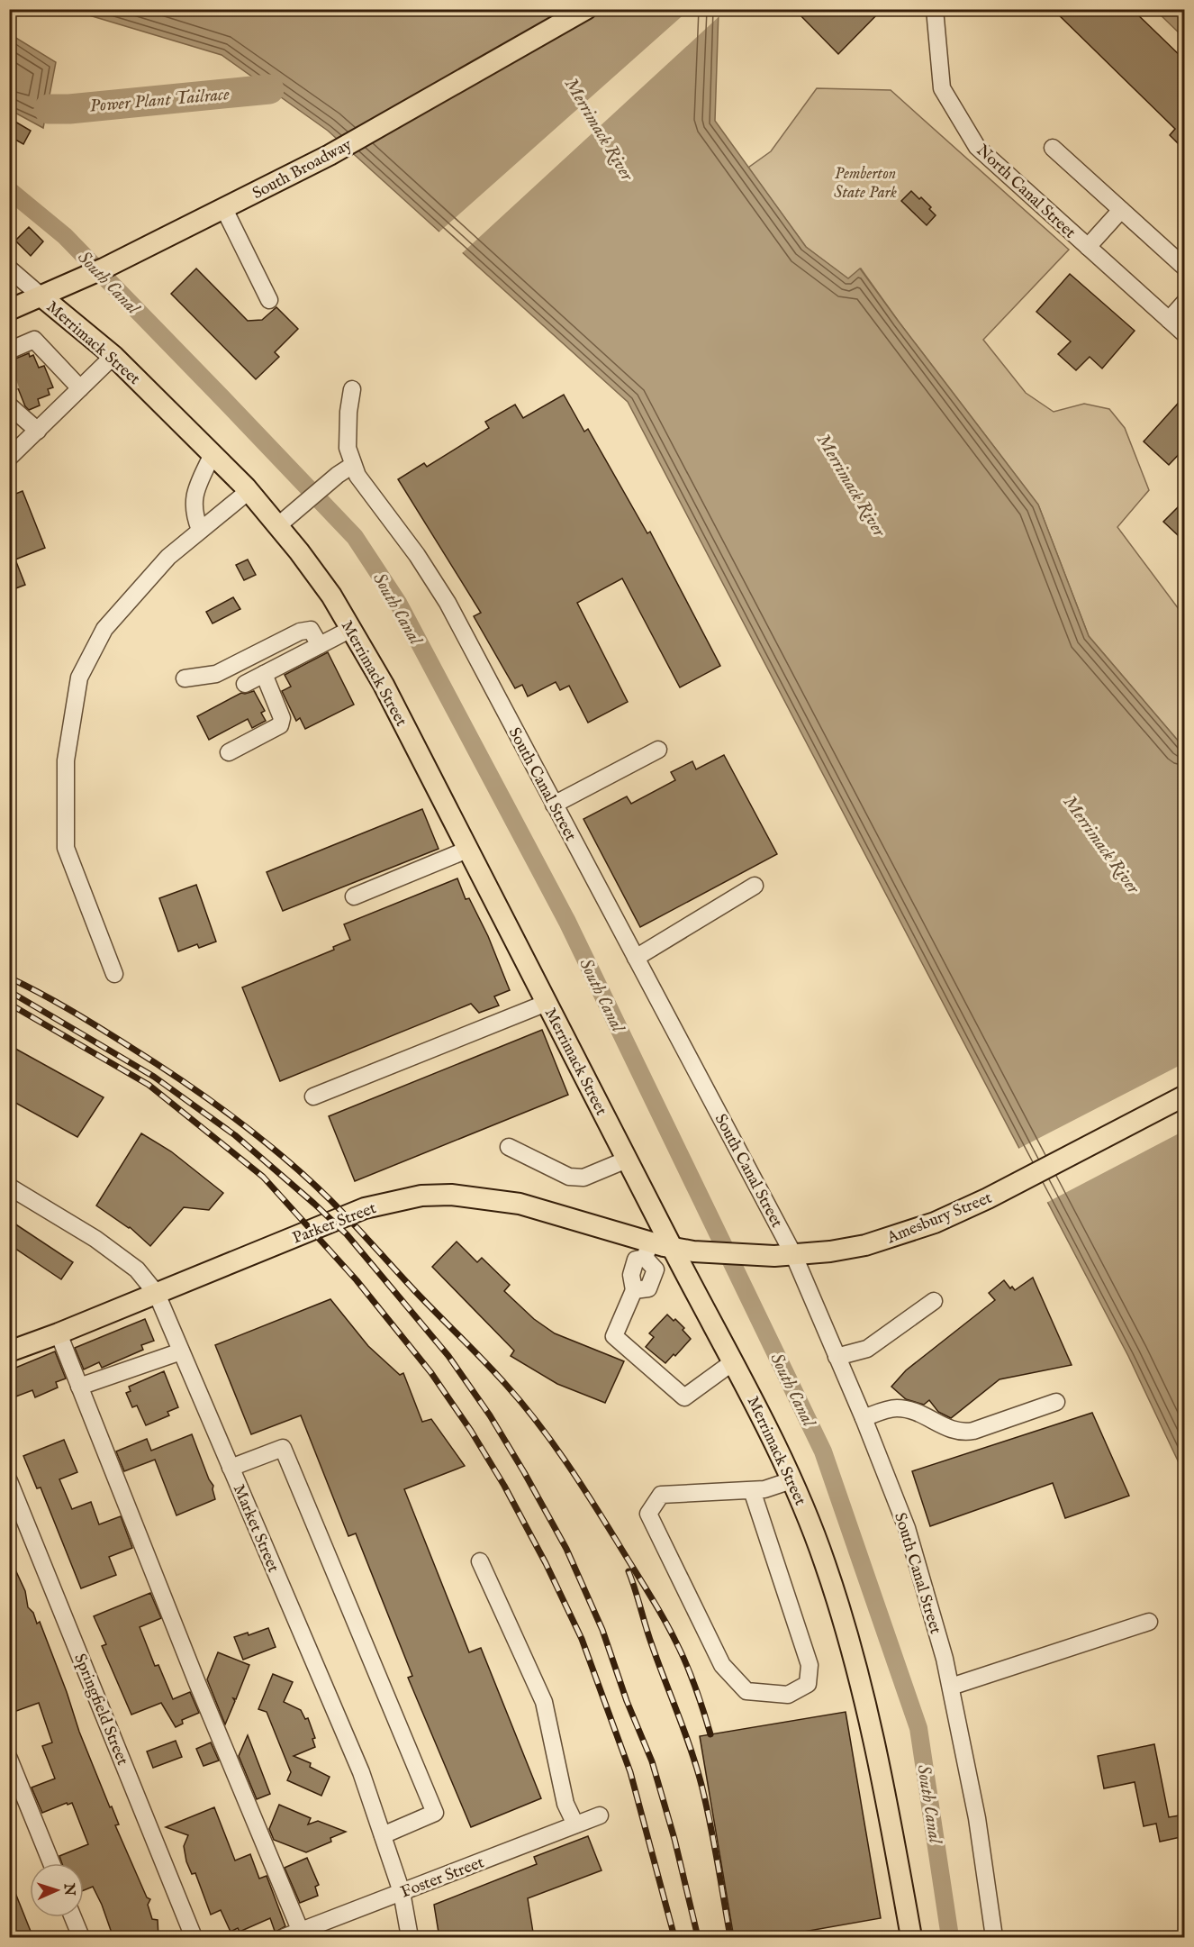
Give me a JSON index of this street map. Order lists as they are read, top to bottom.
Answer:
{
  "streets": {
    "main road": [
      "South Broadway",
      "Merrimack Street",
      "Amesbury Street",
      "Parker Street"
    ],
    "street": [
      "North Canal Street",
      "South Canal Street",
      "Market Street",
      "Springfield Street",
      "Foster Street"
    ]
  },
  "crossings": [
    ["South Broadway", "Merrimack Street"],
    ["Merrimack Street", "Amesbury Street"],
    ["Merrimack Street", "Parker Street"],
    ["South Canal Street", "Amesbury Street"],
    ["Amesbury Street", "Parker Street"],
    ["Parker Street", "Market Street"],
    ["Market Street", "Foster Street"]
  ],
  "water": ["Power Plant Tailrace", "Merrimack River", "South Canal"],
  "parks": ["Pemberton State Park"],
  "north": "right"
}
